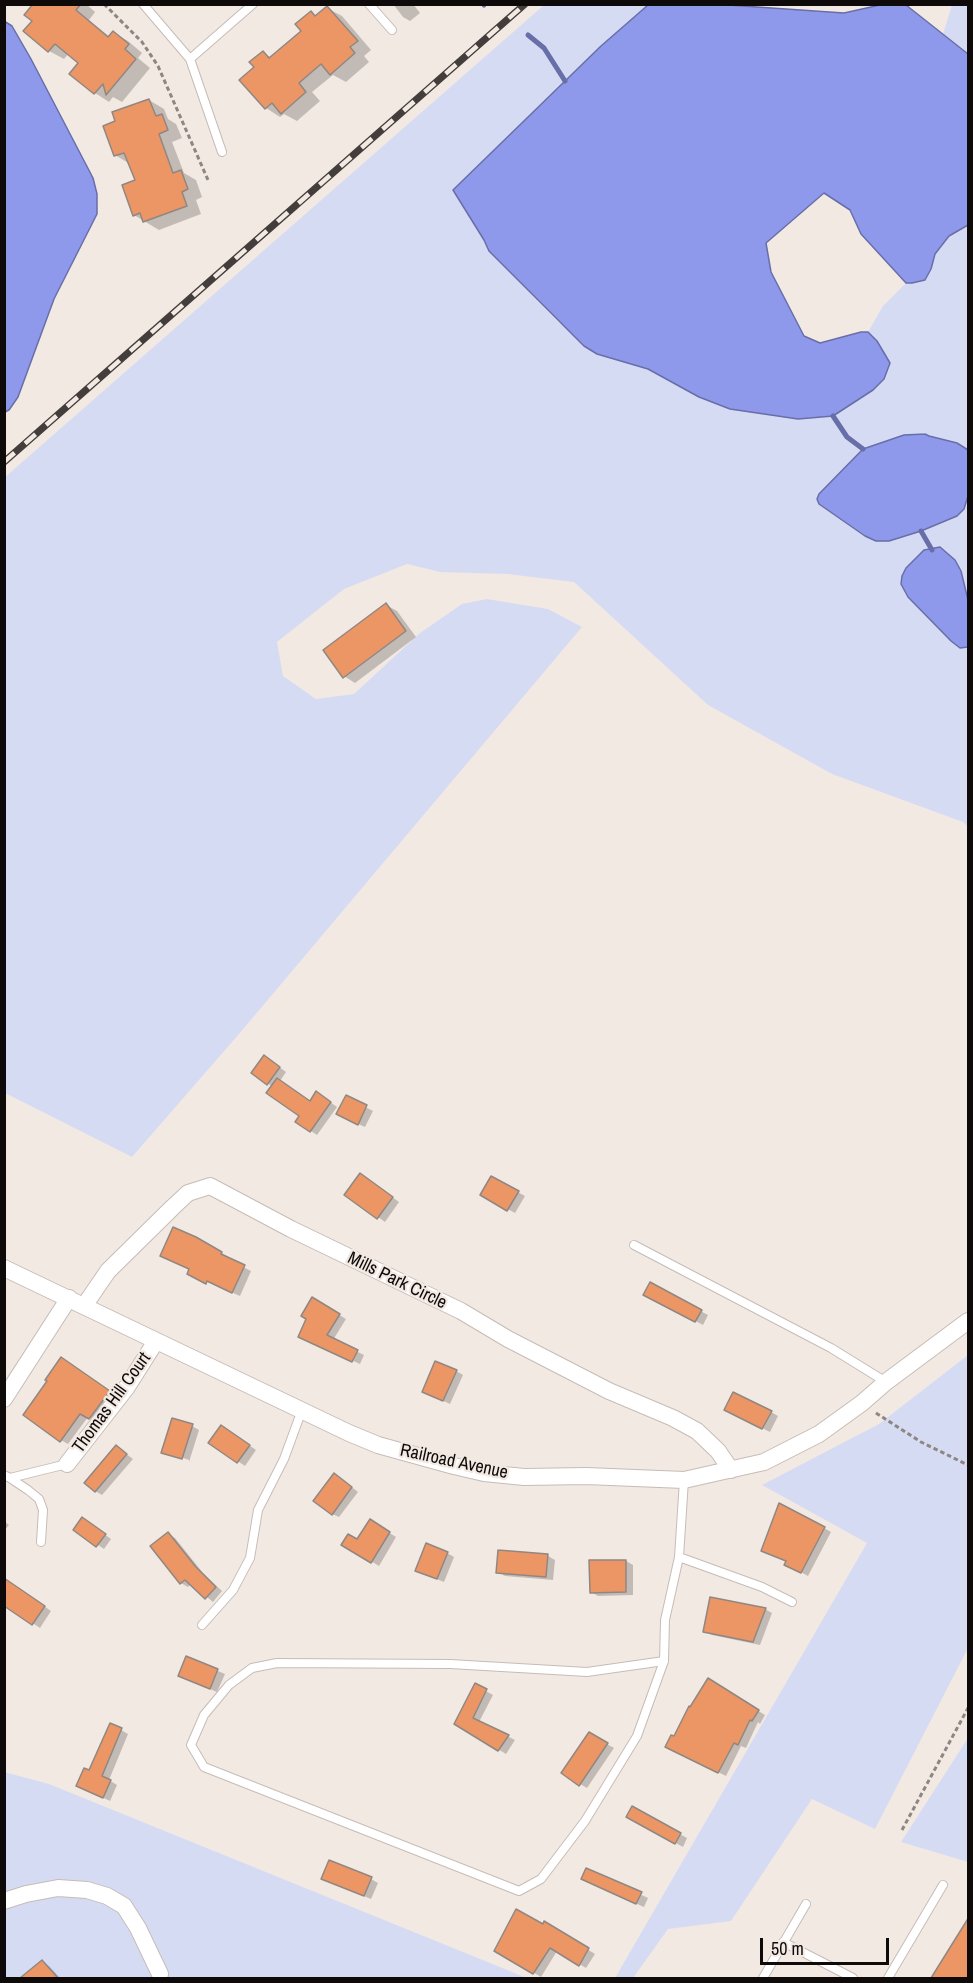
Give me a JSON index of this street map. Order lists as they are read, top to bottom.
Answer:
{
  "streets": {
    "street": ["Mills Park Circle", "Thomas Hill Court", "Railroad Avenue"]
  },
  "crossings": [
    ["Mills Park Circle", "Railroad Avenue"],
    ["Thomas Hill Court", "Railroad Avenue"]
  ],
  "scale_bar": "50 m"
}
